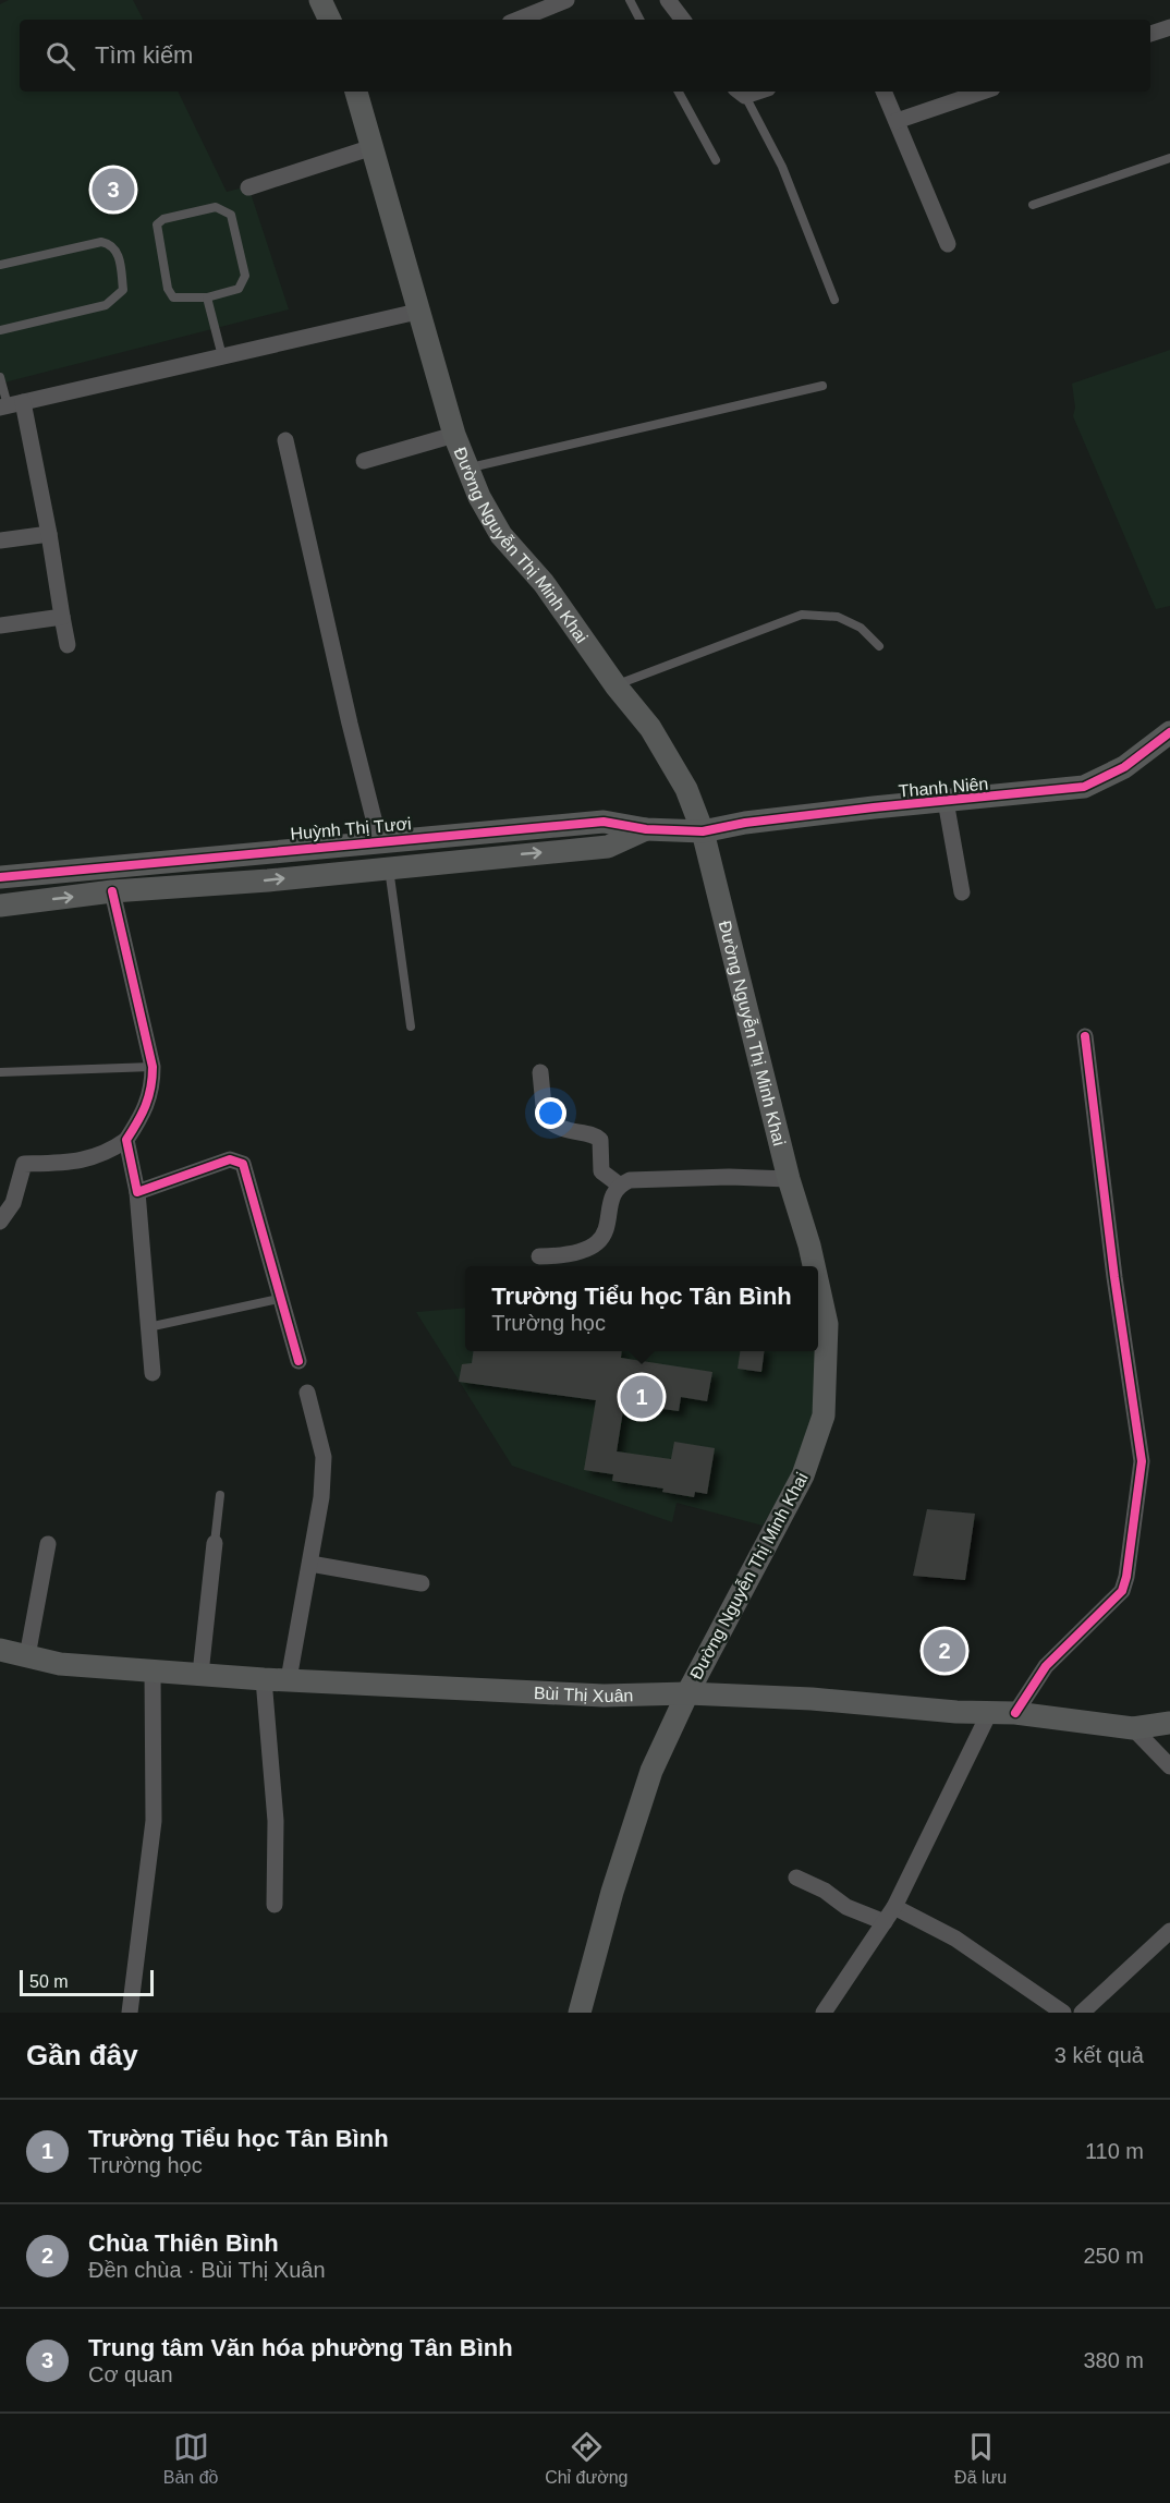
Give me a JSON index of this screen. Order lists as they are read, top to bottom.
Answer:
{
  "streets": {
    "main road": [
      "Đường Nguyễn Thị Minh Khai",
      "Thanh Niên",
      "Huỳnh Thị Tươi",
      "Bùi Thị Xuân"
    ]
  },
  "crossings": [
    ["Đường Nguyễn Thị Minh Khai", "Thanh Niên"],
    ["Đường Nguyễn Thị Minh Khai", "Huỳnh Thị Tươi"],
    ["Đường Nguyễn Thị Minh Khai", "Bùi Thị Xuân"],
    ["Thanh Niên", "Huỳnh Thị Tươi"]
  ],
  "scale_bar": "50 m",
  "page": {
    "search": "Tìm kiếm",
    "pins": ["3", "1", "2"],
    "popup": ["Trường Tiểu học Tân Bình", "Trường học"],
    "scale": "50 m",
    "heading": ["Gần đây", "3 kết quả"],
    "list": [
      {
        "mark": "1",
        "name": "Trường Tiểu học Tân Bình",
        "note": "Trường học",
        "value": "110 m"
      },
      {
        "mark": "2",
        "name": "Chùa Thiên Bình",
        "note": "Đền chùa · Bùi Thị Xuân",
        "value": "250 m"
      },
      {
        "mark": "3",
        "name": "Trung tâm Văn hóa phường Tân Bình",
        "note": "Cơ quan",
        "value": "380 m"
      }
    ],
    "nav": ["Bản đồ", "Chỉ đường", "Đã lưu"]
  }
}
